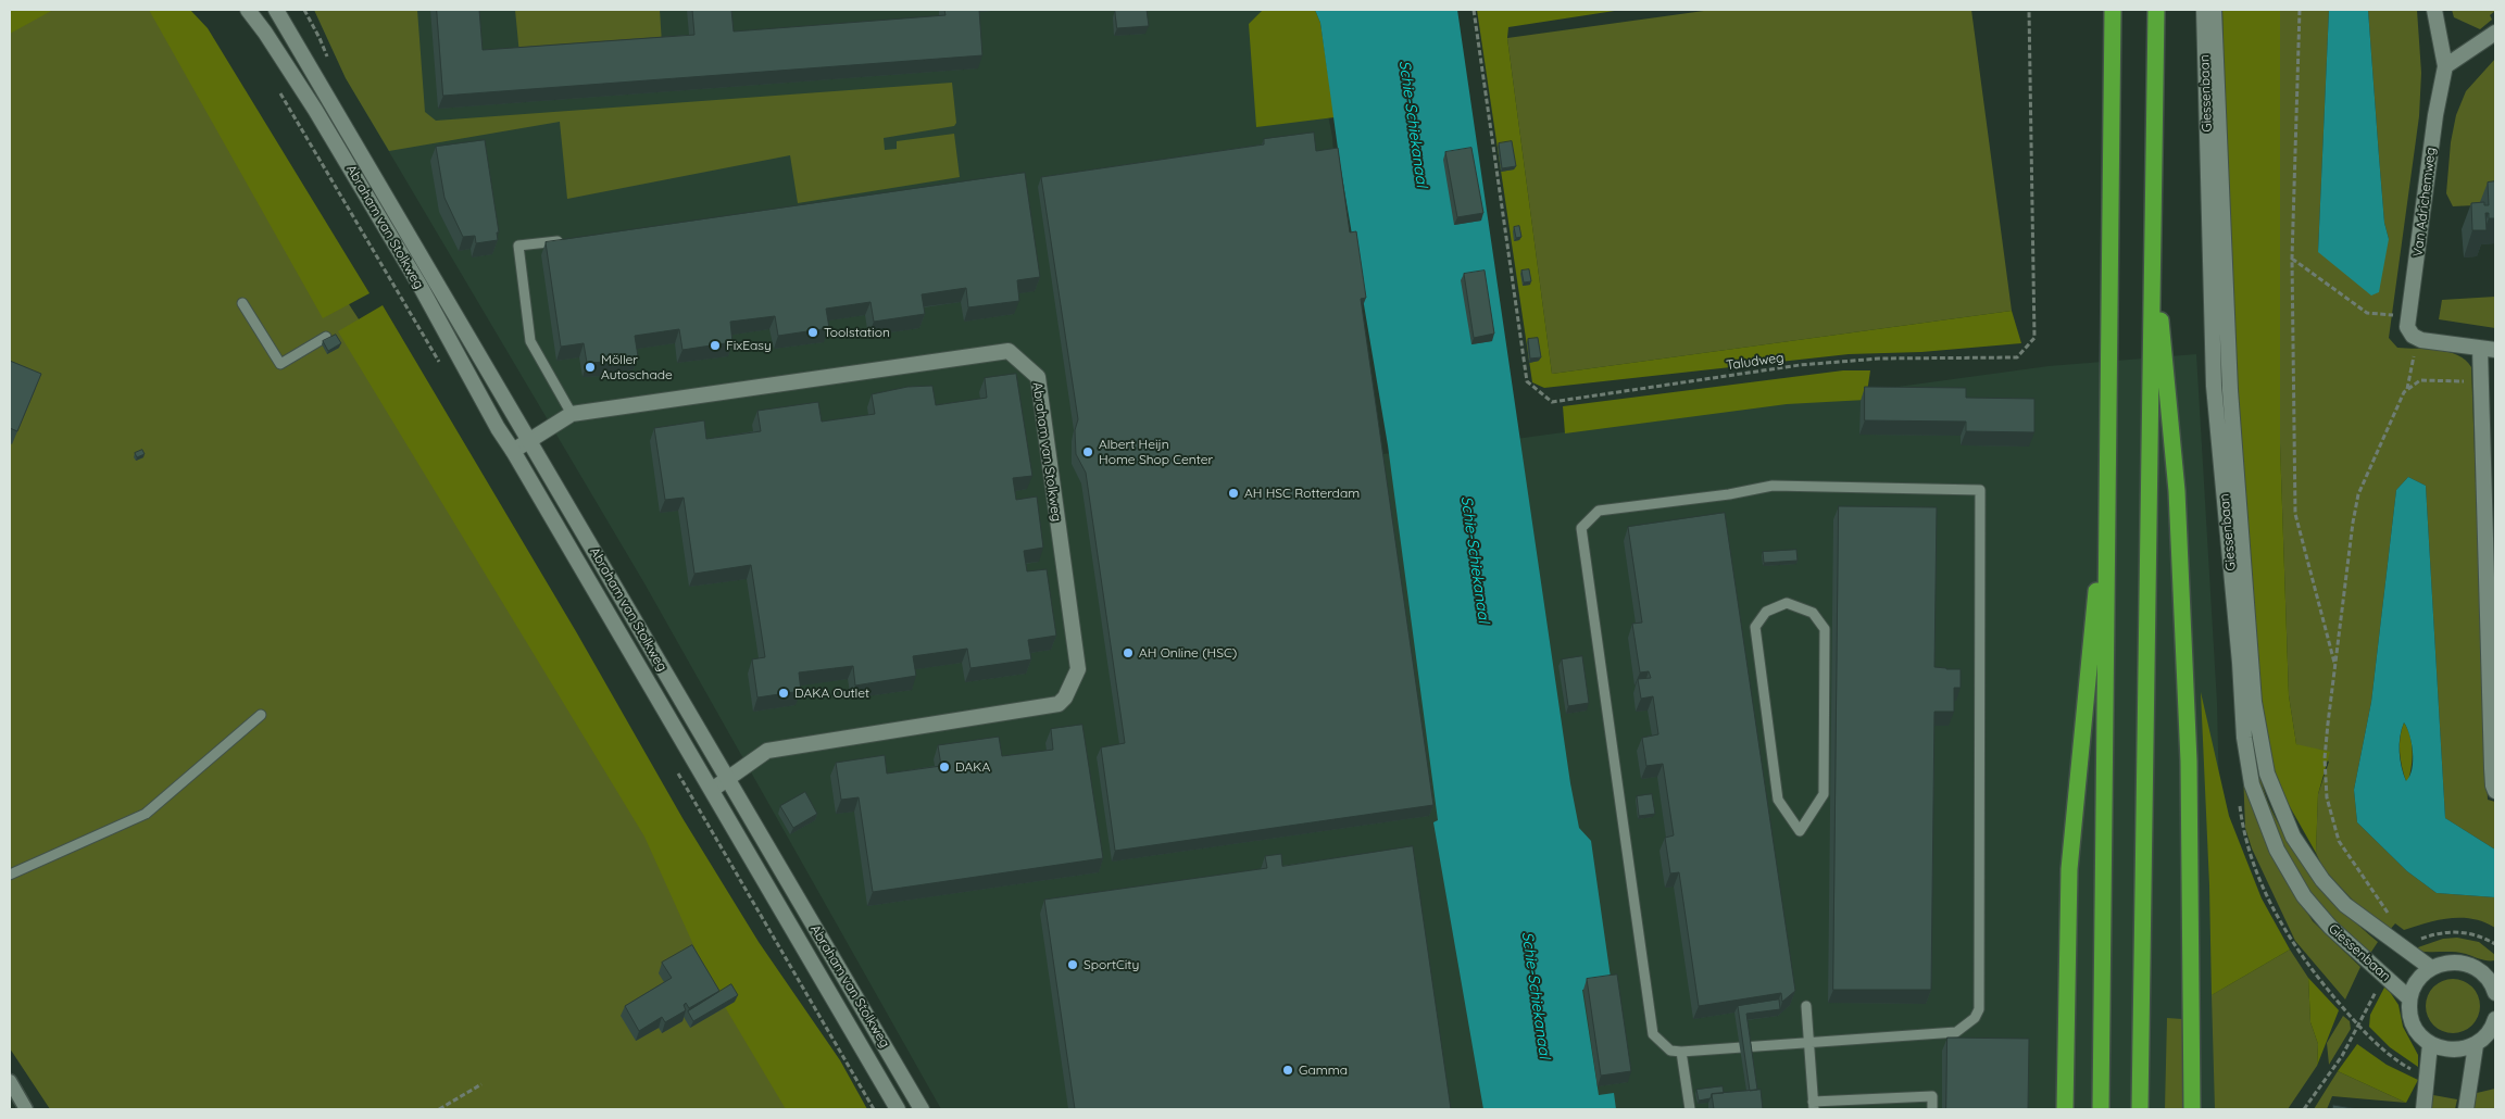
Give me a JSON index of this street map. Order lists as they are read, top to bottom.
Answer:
{
  "streets": {
    "street": ["Giessenbaan", "Van Adrichemweg", "Abraham van Stolkweg"],
    "path": ["Taludweg"]
  },
  "water": ["Schie-Schiekanaal"],
  "places": [
    "Toolstation",
    "FixEasy",
    "Möller Autoschade",
    "Albert Heijn Home Shop Center",
    "AH HSC Rotterdam",
    "AH Online (HSC)",
    "DAKA Outlet",
    "DAKA",
    "SportCity",
    "Gamma"
  ]
}
